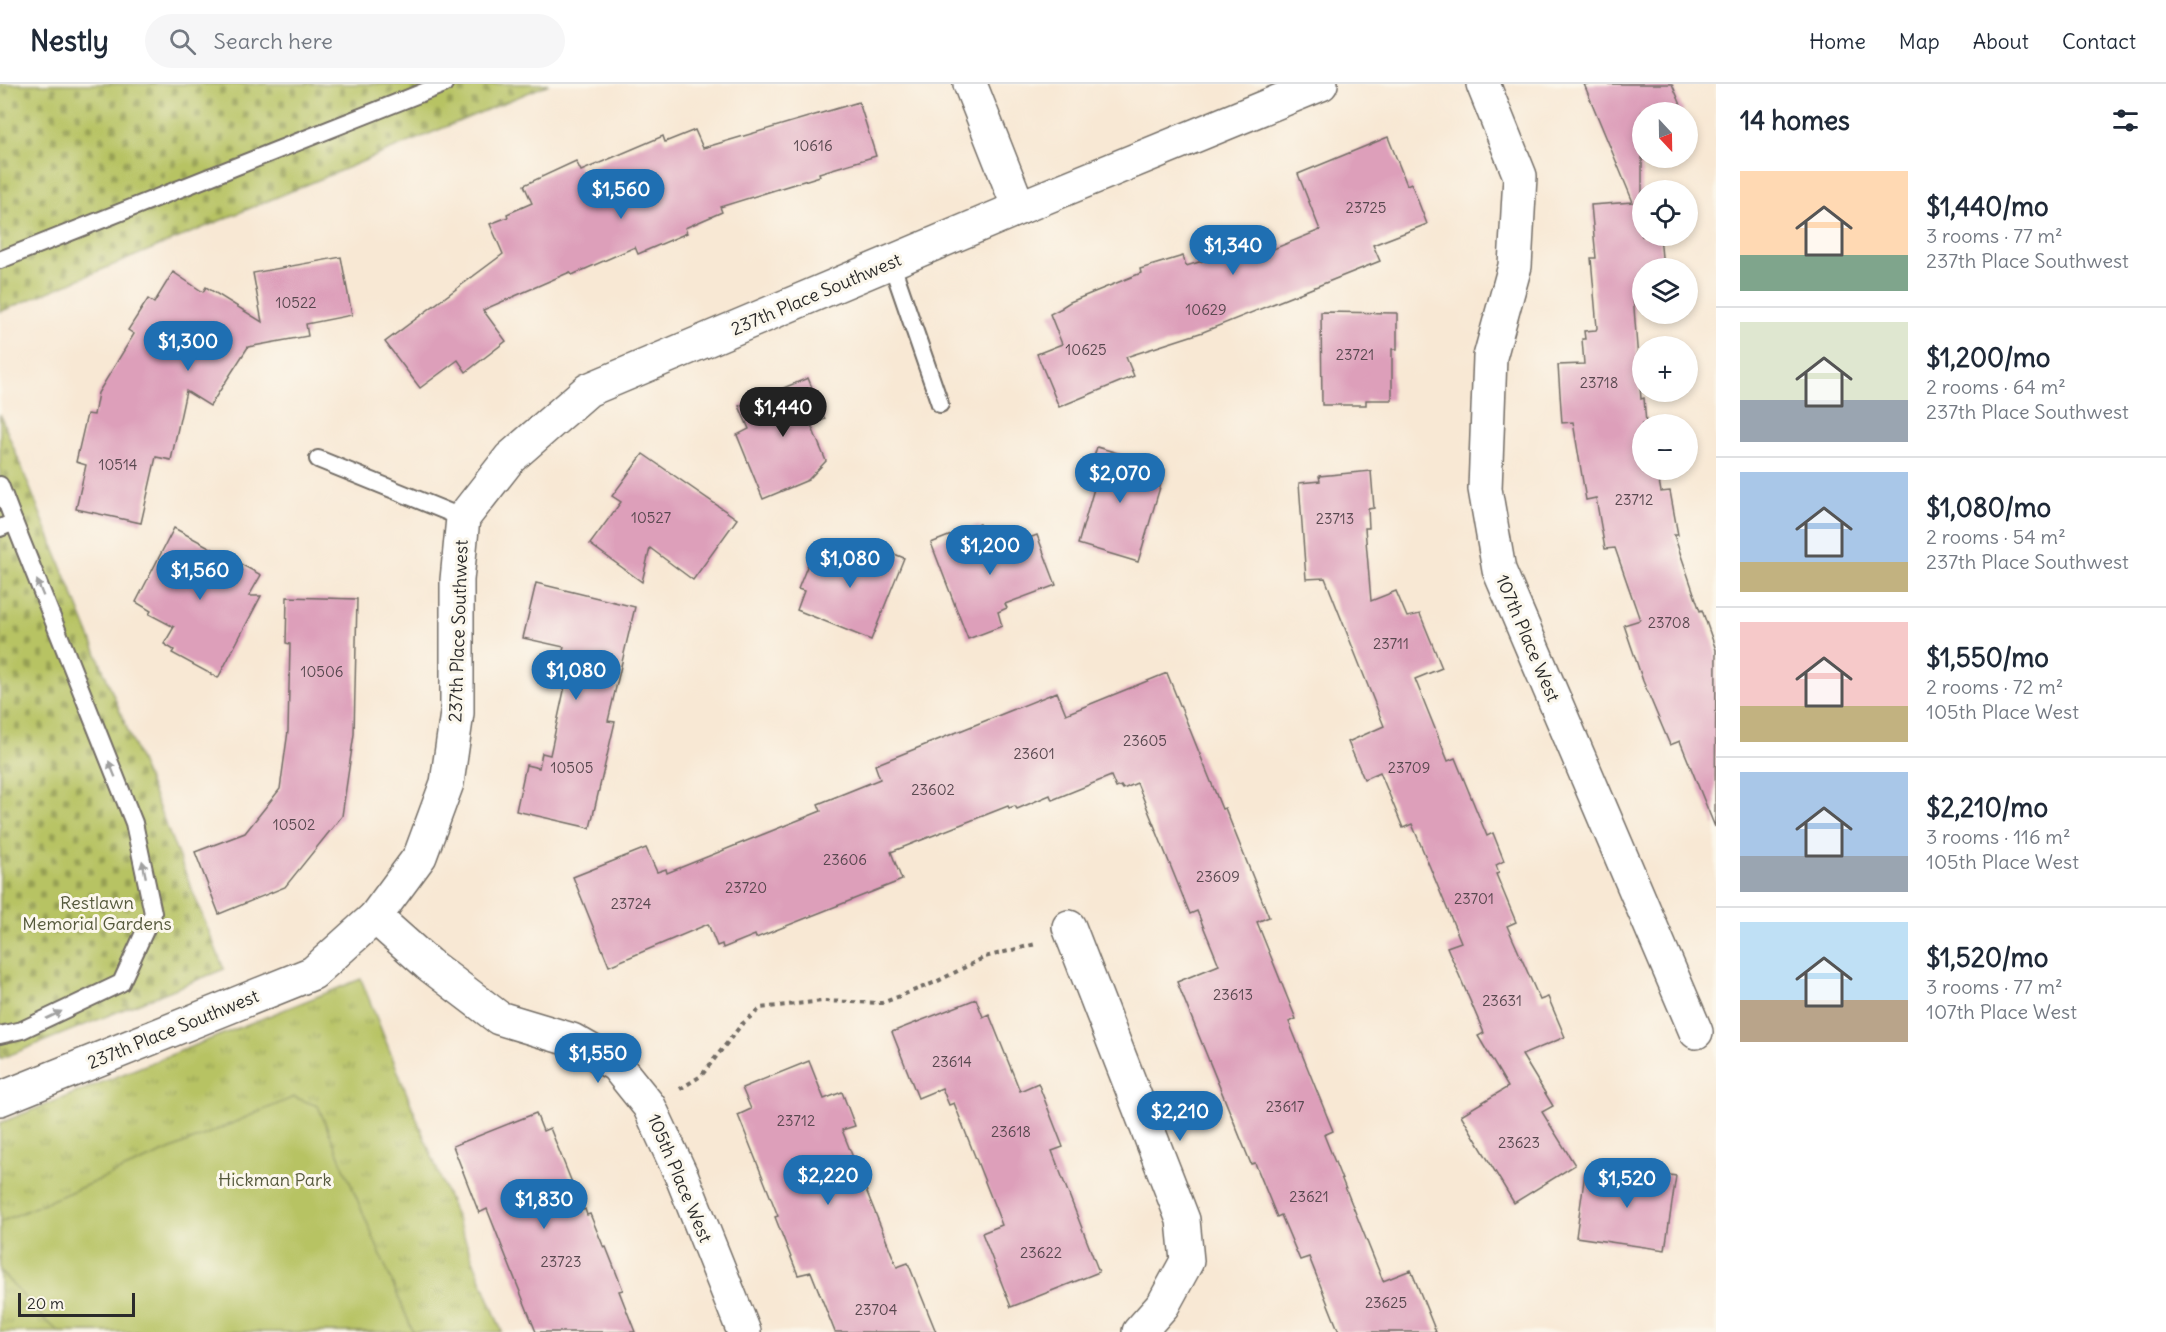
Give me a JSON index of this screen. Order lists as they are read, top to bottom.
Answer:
{
  "streets": {
    "street": ["237th Place Southwest", "107th Place West", "105th Place West"]
  },
  "crossings": [
    ["237th Place Southwest", "105th Place West"]
  ],
  "parks": ["Restlawn Memorial Gardens", "Hickman Park"],
  "house_numbers": [
    "10616",
    "23725",
    "10522",
    "10629",
    "10625",
    "23721",
    "23718",
    "10514",
    "23712",
    "10527",
    "23713",
    "23708",
    "23711",
    "10506",
    "23605",
    "23601",
    "10505",
    "23709",
    "23602",
    "10502",
    "23606",
    "23609",
    "23720",
    "23701",
    "23724",
    "23613",
    "23631",
    "23614",
    "23617",
    "23712",
    "23618",
    "23623",
    "23621",
    "23622",
    "23723",
    "23625",
    "23704"
  ],
  "scale_bar": "20 m",
  "north": "bottom",
  "page": {
    "header": "Nestly",
    "search": "Search here",
    "nav": [
      "Home",
      "Map",
      "About",
      "Contact"
    ],
    "heading": "14 homes",
    "map_buttons": ["+", "−"],
    "list": [
      {
        "name": "$1,440/mo",
        "note": "3 rooms · 77 m² · 237th Place Southwest"
      },
      {
        "name": "$1,200/mo",
        "note": "2 rooms · 64 m² · 237th Place Southwest"
      },
      {
        "name": "$1,080/mo",
        "note": "2 rooms · 54 m² · 237th Place Southwest"
      },
      {
        "name": "$1,550/mo",
        "note": "2 rooms · 72 m² · 105th Place West"
      },
      {
        "name": "$2,210/mo",
        "note": "3 rooms · 116 m² · 105th Place West"
      },
      {
        "name": "$1,520/mo",
        "note": "3 rooms · 77 m² · 107th Place West"
      }
    ],
    "price": [
      "$1,560",
      "$1,340",
      "$1,300",
      "$1,440",
      "$2,070",
      "$1,200",
      "$1,080",
      "$1,560",
      "$1,080",
      "$1,550",
      "$2,210",
      "$2,220",
      "$1,520",
      "$1,830"
    ],
    "scale": "20 m"
  }
}
